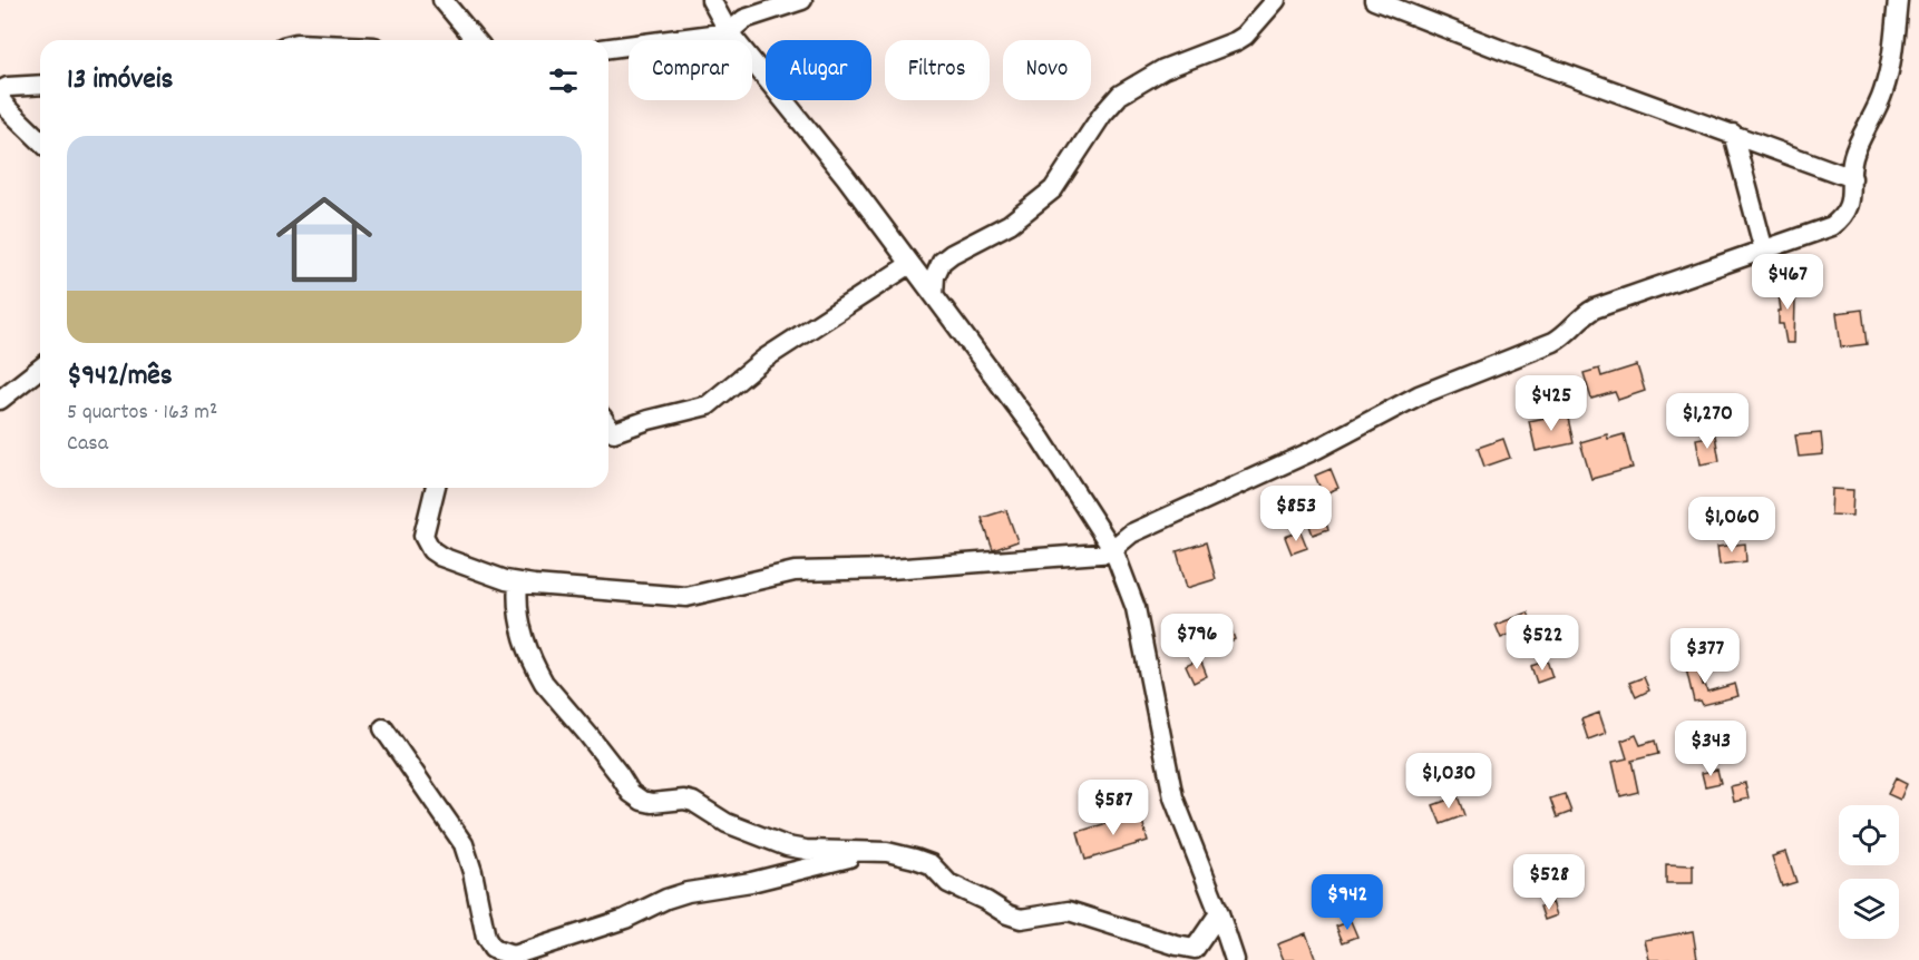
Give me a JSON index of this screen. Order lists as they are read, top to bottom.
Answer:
{
  "page": {
    "chip": [
      "Comprar",
      "Alugar",
      "Filtros",
      "Novo"
    ],
    "heading": "13 imóveis",
    "list": [
      {
        "name": "$942/mês",
        "note": "5 quartos · 163 m² · Casa"
      }
    ],
    "price": [
      "$467",
      "$425",
      "$1,270",
      "$853",
      "$1,060",
      "$796",
      "$522",
      "$377",
      "$343",
      "$1,030",
      "$587",
      "$528",
      "$942"
    ]
  }
}
